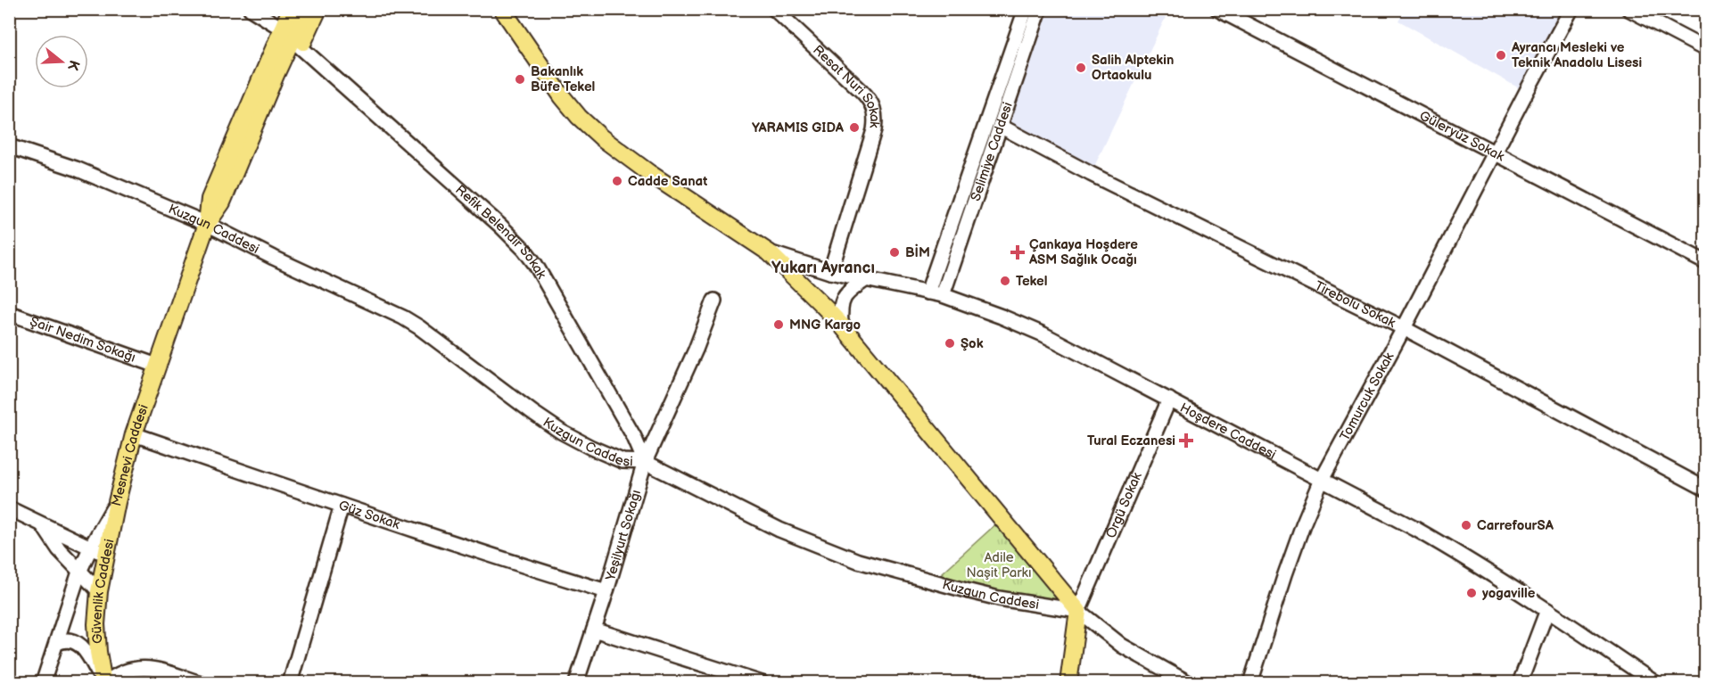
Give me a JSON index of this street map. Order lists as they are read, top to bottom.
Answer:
{
  "streets": {
    "main road": ["Mesnevi Caddesi", "Güvenlik Caddesi"],
    "street": [
      "Resat Nuri Sokak",
      "Güleryüz Sokak",
      "Selimiye Caddesi",
      "Kuzgun Caddesi",
      "Refik Belendir Sokak",
      "Tirebolu Sokak",
      "Şair Nedim Sokağı",
      "Tomurcuk Sokak",
      "Hoşdere Caddesi",
      "Örgü Sokak",
      "Güz Sokak",
      "Yeşilyurt Sokağı"
    ]
  },
  "crossings": [
    ["Resat Nuri Sokak", "Hoşdere Caddesi"],
    ["Güleryüz Sokak", "Tomurcuk Sokak"],
    ["Selimiye Caddesi", "Tirebolu Sokak"],
    ["Selimiye Caddesi", "Hoşdere Caddesi"],
    ["Kuzgun Caddesi", "Refik Belendir Sokak"],
    ["Kuzgun Caddesi", "Mesnevi Caddesi"],
    ["Kuzgun Caddesi", "Örgü Sokak"],
    ["Kuzgun Caddesi", "Yeşilyurt Sokağı"],
    ["Refik Belendir Sokak", "Yeşilyurt Sokağı"],
    ["Tirebolu Sokak", "Tomurcuk Sokak"],
    ["Şair Nedim Sokağı", "Mesnevi Caddesi"],
    ["Tomurcuk Sokak", "Hoşdere Caddesi"],
    ["Hoşdere Caddesi", "Örgü Sokak"],
    ["Mesnevi Caddesi", "Güz Sokak"],
    ["Mesnevi Caddesi", "Güvenlik Caddesi"],
    ["Güz Sokak", "Yeşilyurt Sokağı"]
  ],
  "districts": ["Yukarı Ayrancı"],
  "parks": ["Adile Naşit Parkı"],
  "places": {
    "other": [
      "Ayrancı Mesleki ve Teknik Anadolu Lisesi",
      "Salih Alptekin Ortaokulu",
      "Bakanlık Büfe Tekel",
      "YARAMIS GIDA",
      "Cadde Sanat",
      "BİM",
      "Tekel",
      "MNG Kargo",
      "Şok",
      "CarrefourSA",
      "yogaville"
    ],
    "health": ["Çankaya Hoşdere ASM Sağlık Ocağı", "Tural Eczanesi"]
  },
  "north": "right"
}
